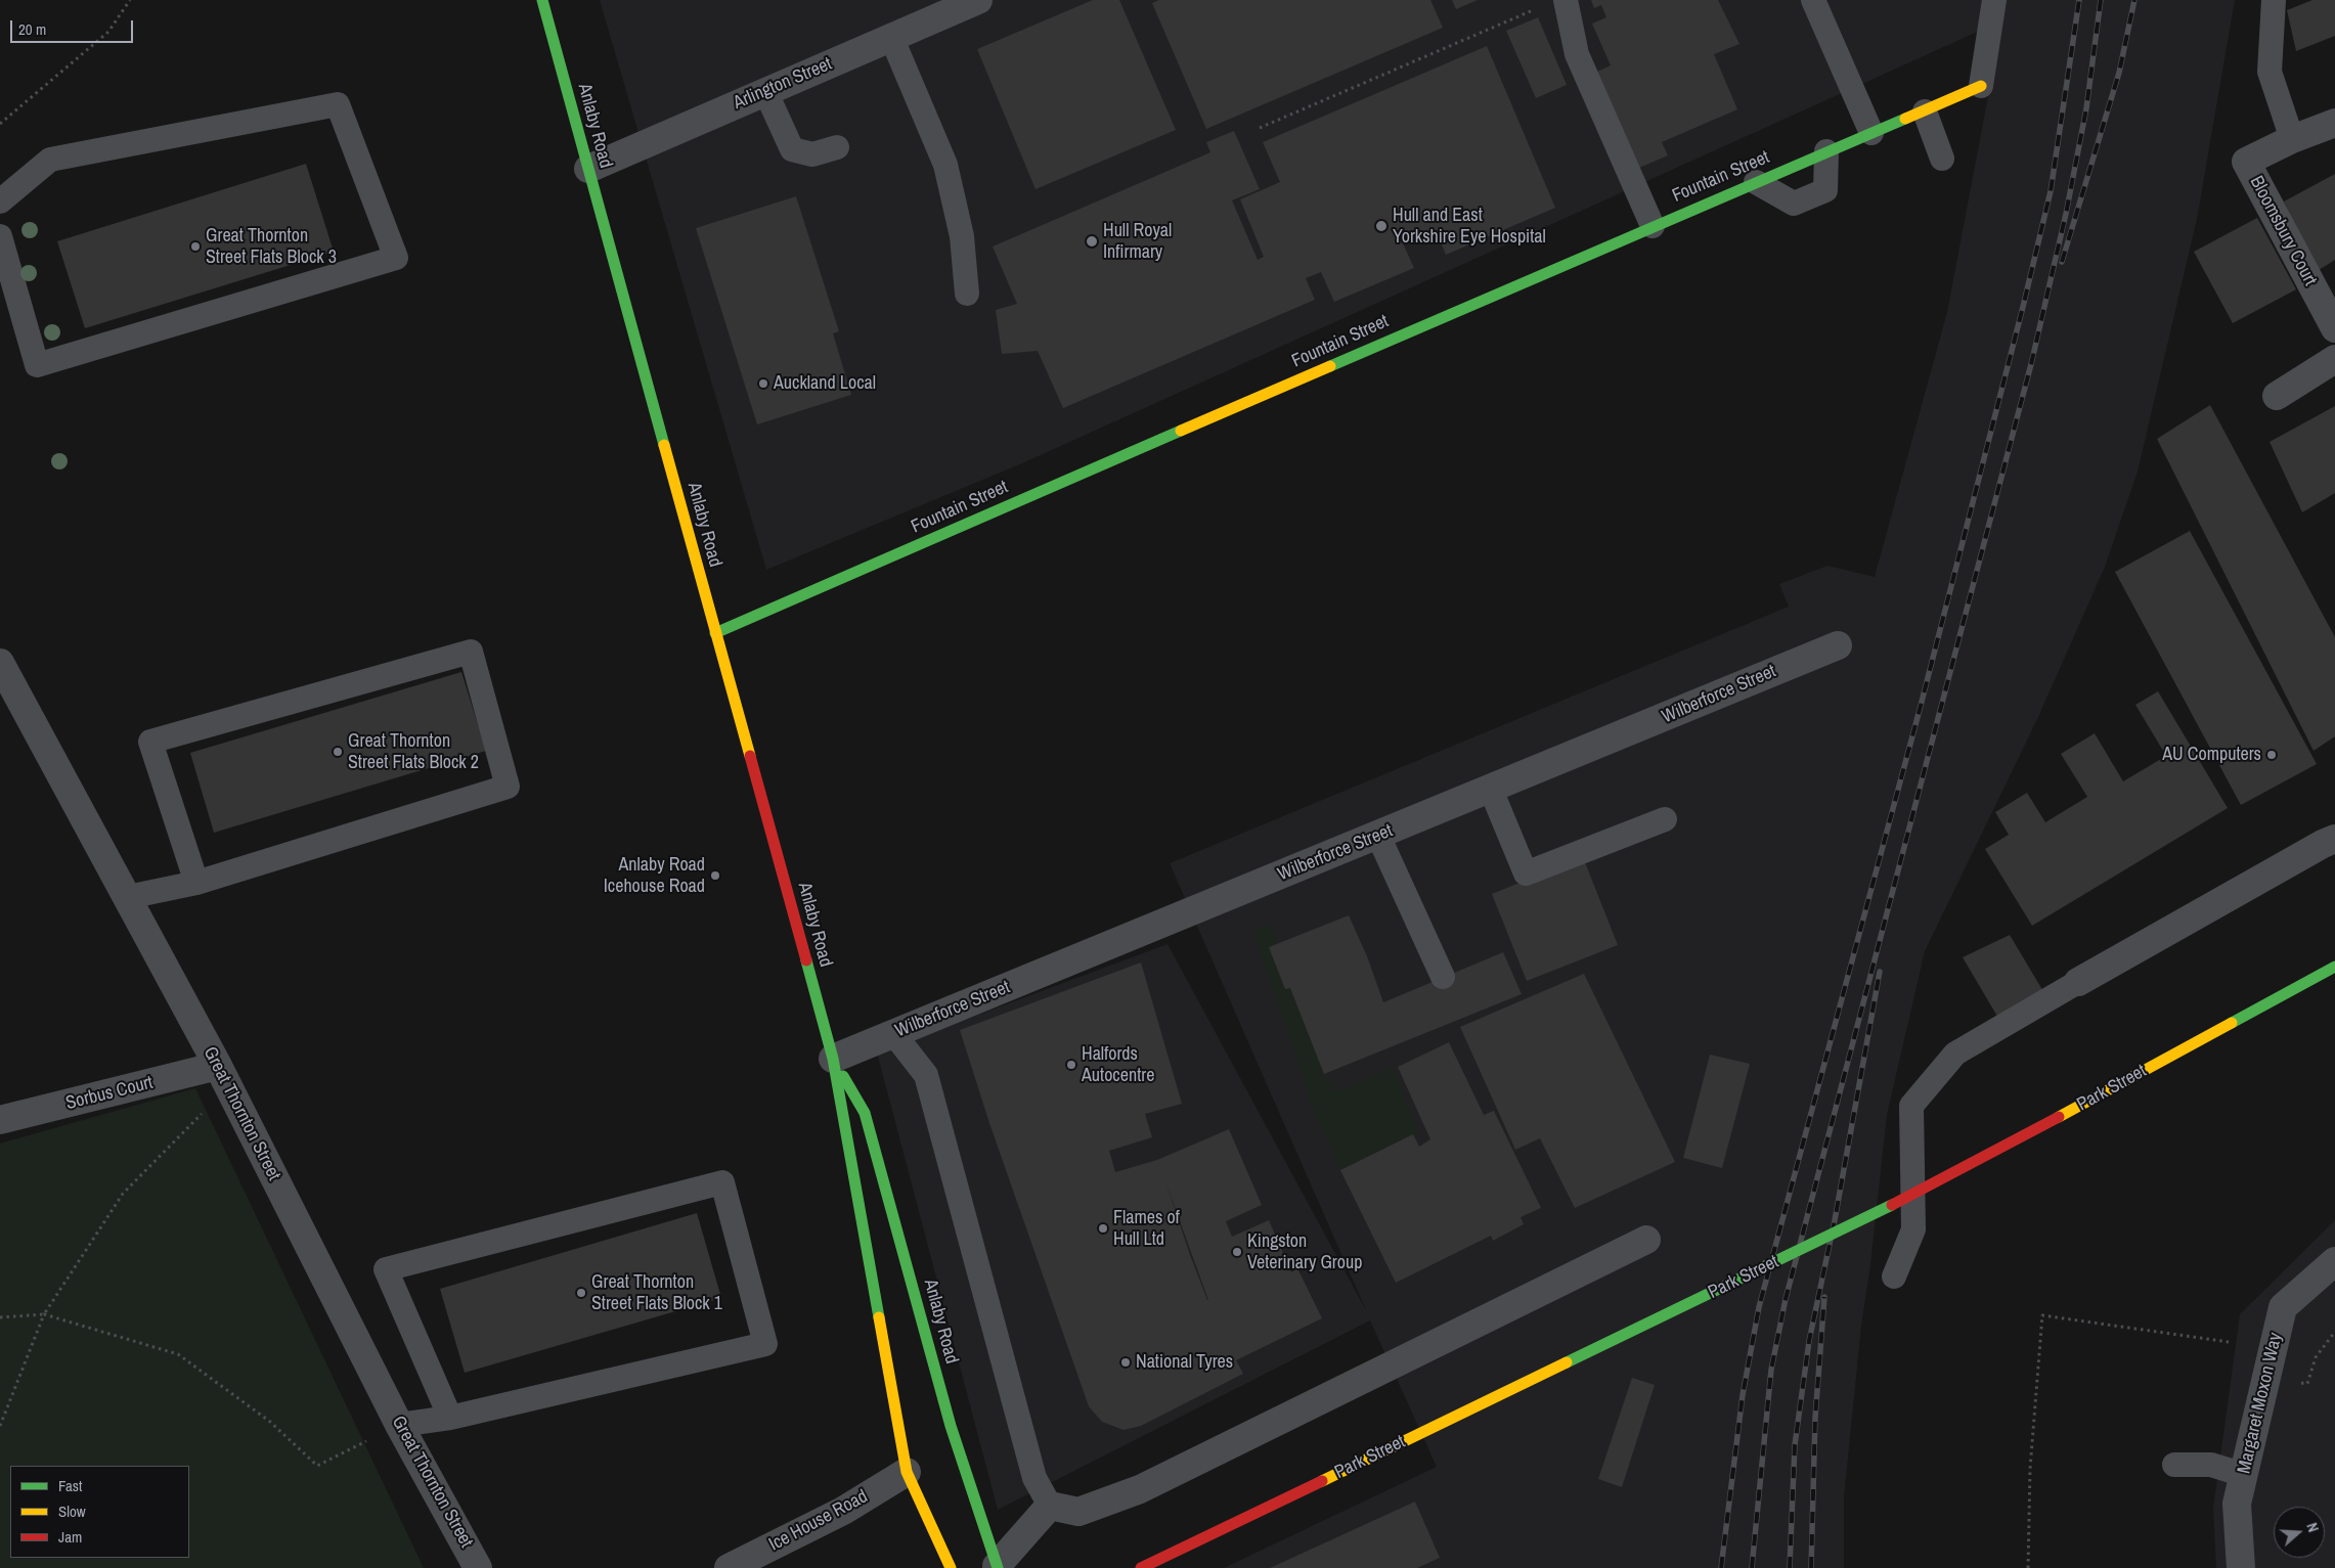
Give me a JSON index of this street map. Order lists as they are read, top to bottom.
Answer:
{
  "streets": {
    "street": [
      "Arlington Street",
      "Anlaby Road",
      "Fountain Street",
      "Bloomsbury Court",
      "Wilberforce Street",
      "Park Street",
      "Sorbus Court",
      "Great Thornton Street",
      "Margaret Moxon Way",
      "Ice House Road"
    ]
  },
  "crossings": [
    ["Arlington Street", "Anlaby Road"],
    ["Anlaby Road", "Fountain Street"],
    ["Anlaby Road", "Wilberforce Street"],
    ["Anlaby Road", "Ice House Road"],
    ["Sorbus Court", "Great Thornton Street"]
  ],
  "places": [
    "Hull and East Yorkshire Eye Hospital",
    "Hull Royal Infirmary",
    "Great Thornton Street Flats Block 3",
    "Auckland Local",
    "Great Thornton Street Flats Block 2",
    "AU Computers",
    "Anlaby Road Icehouse Road",
    "Halfords Autocentre",
    "Flames of Hull Ltd",
    "Kingston Veterinary Group",
    "Great Thornton Street Flats Block 1",
    "National Tyres"
  ],
  "legend": ["Fast", "Slow", "Jam"],
  "scale_bar": "20 m",
  "north": "right"
}
